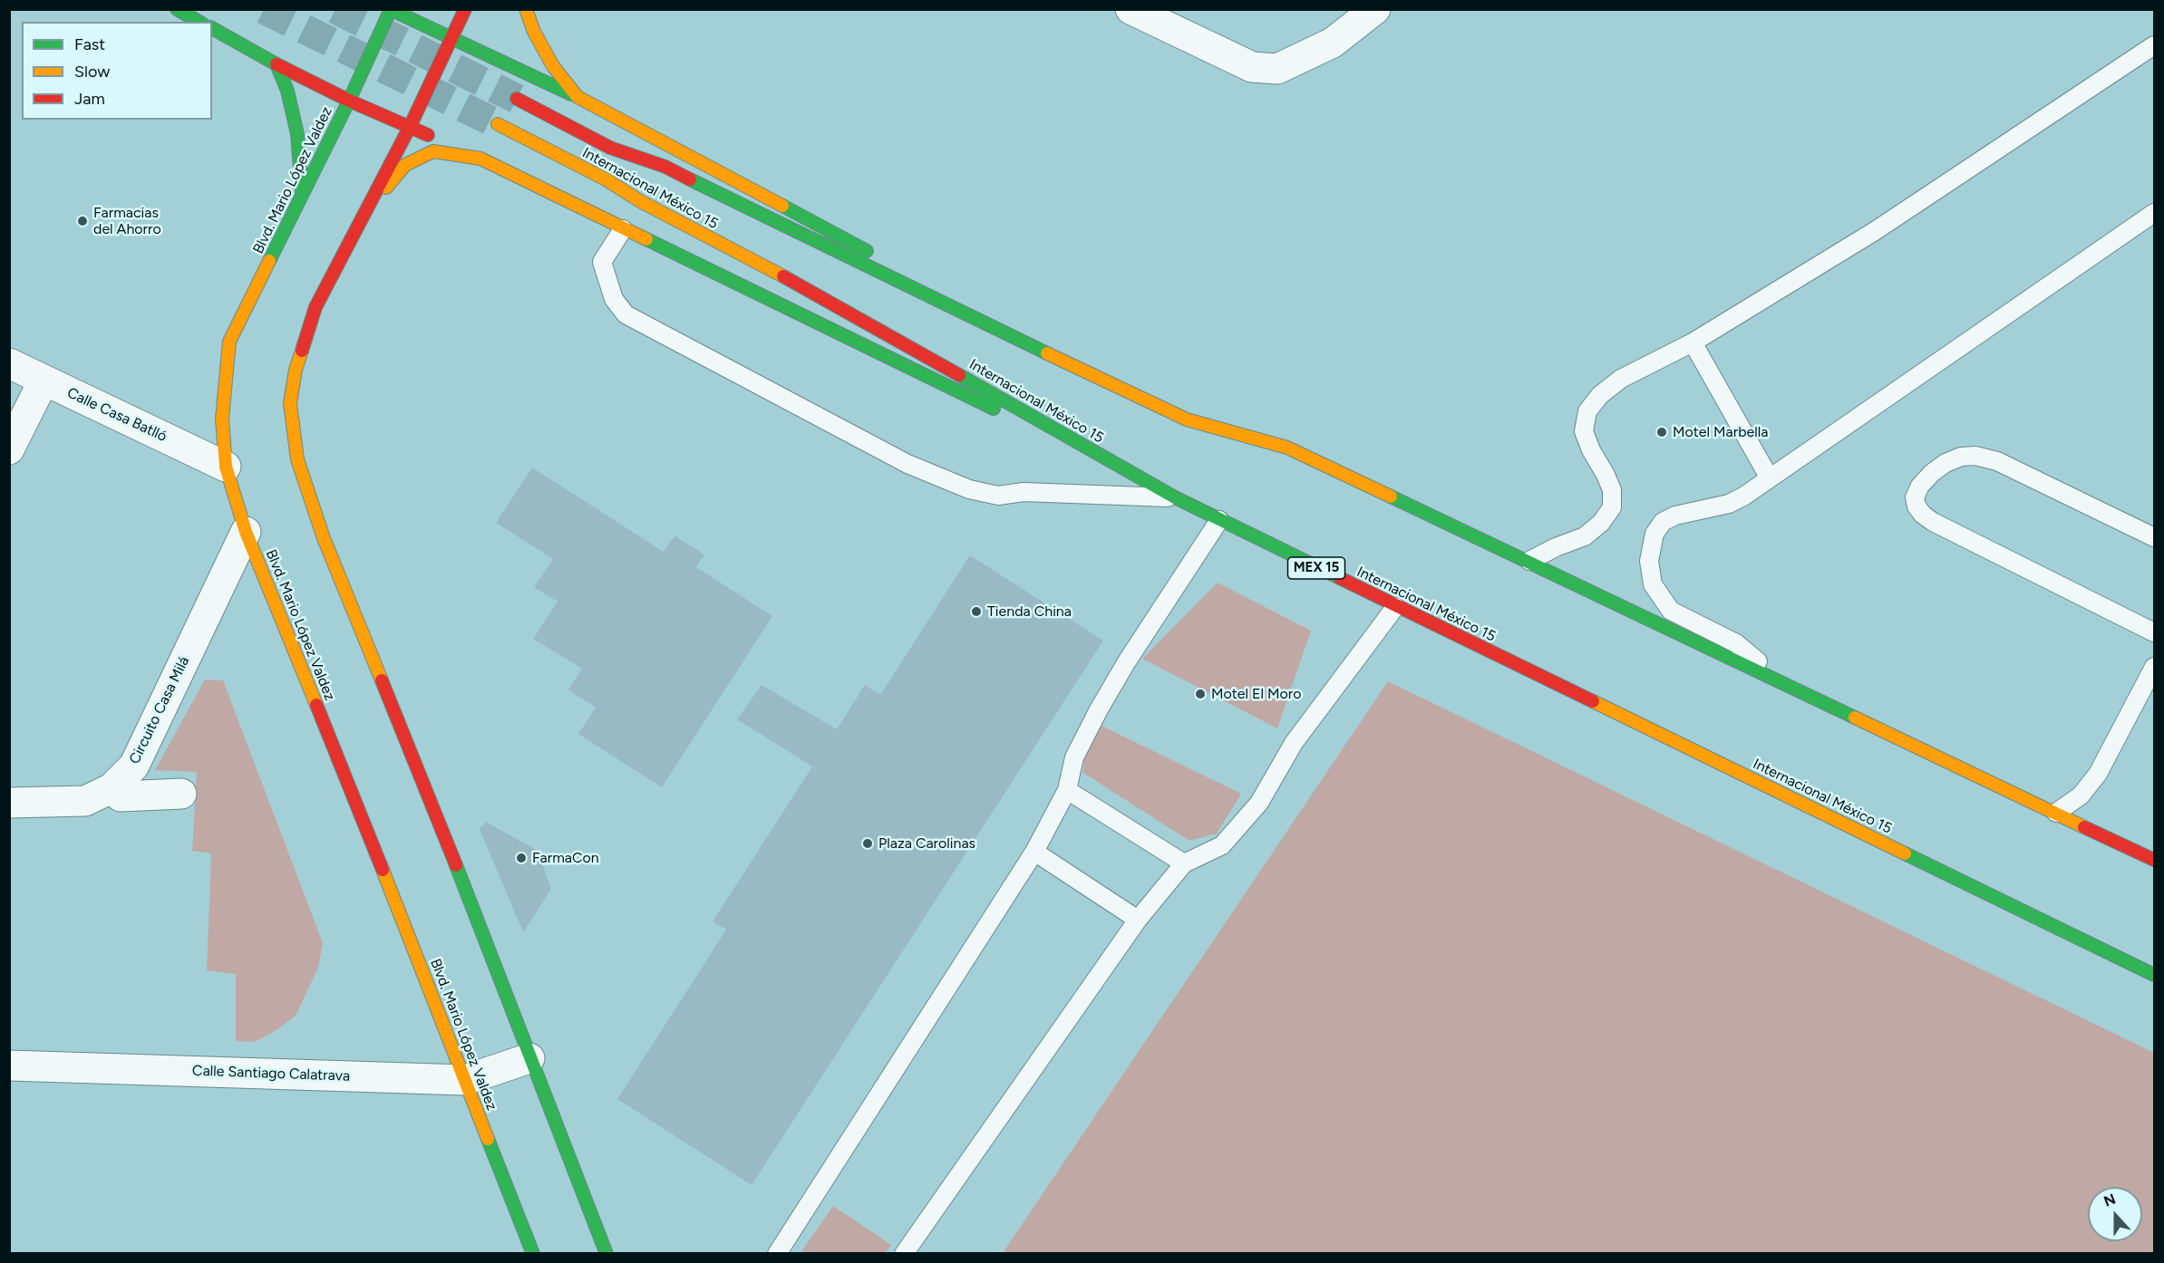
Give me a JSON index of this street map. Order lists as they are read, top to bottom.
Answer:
{
  "streets": {
    "main road": ["Blvd. Mario López Valdez", "Internacional México 15", "MEX 15"],
    "street": ["Calle Casa Batlló", "Circuito Casa Milá", "Calle Santiago Calatrava"]
  },
  "crossings": [
    ["Blvd. Mario López Valdez", "Calle Casa Batlló"],
    ["Blvd. Mario López Valdez", "Circuito Casa Milá"],
    ["Blvd. Mario López Valdez", "Calle Santiago Calatrava"]
  ],
  "places": [
    "Farmacias del Ahorro",
    "Motel Marbella",
    "Tienda China",
    "Motel El Moro",
    "Plaza Carolinas",
    "FarmaCon"
  ],
  "legend": ["Fast", "Slow", "Jam"],
  "north": "top"
}
